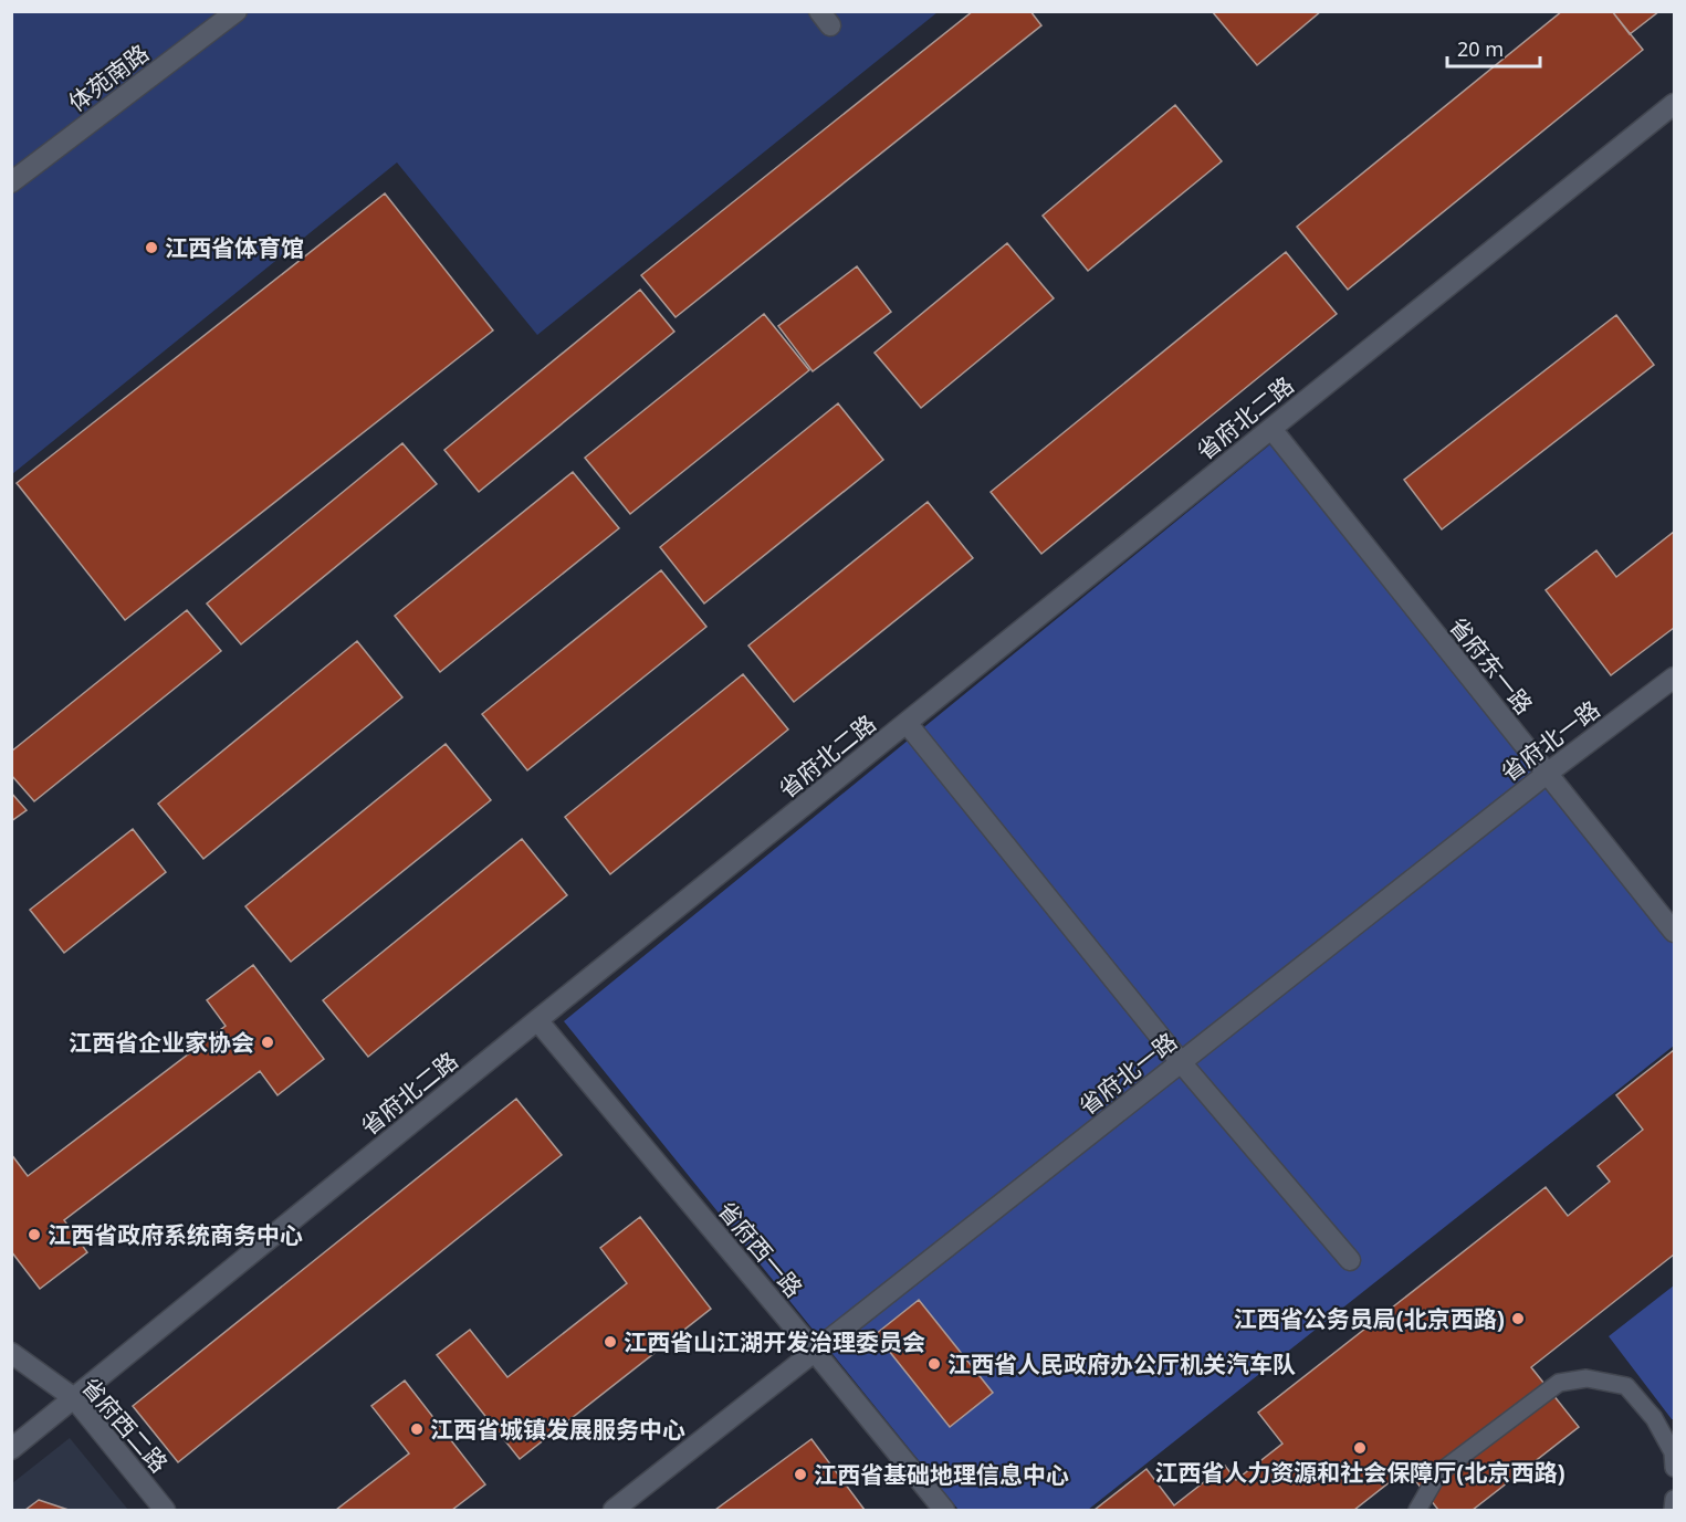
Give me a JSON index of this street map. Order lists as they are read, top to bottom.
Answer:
{
  "streets": {
    "street": [
      "体苑南路",
      "省府北二路",
      "省府东一路",
      "省府北一路",
      "省府西一路",
      "省府西二路"
    ]
  },
  "crossings": [
    ["省府北二路", "省府东一路"],
    ["省府北二路", "省府西一路"],
    ["省府北二路", "省府西二路"],
    ["省府东一路", "省府北一路"],
    ["省府北一路", "省府西一路"]
  ],
  "places": [
    "江西省体育馆",
    "江西省企业家协会",
    "江西省政府系统商务中心",
    "江西省公务员局(北京西路)",
    "江西省山江湖开发治理委员会",
    "江西省人民政府办公厅机关汽车队",
    "江西省城镇发展服务中心",
    "江西省人力资源和社会保障厅(北京西路)",
    "江西省基础地理信息中心"
  ],
  "scale_bar": "20 m"
}
